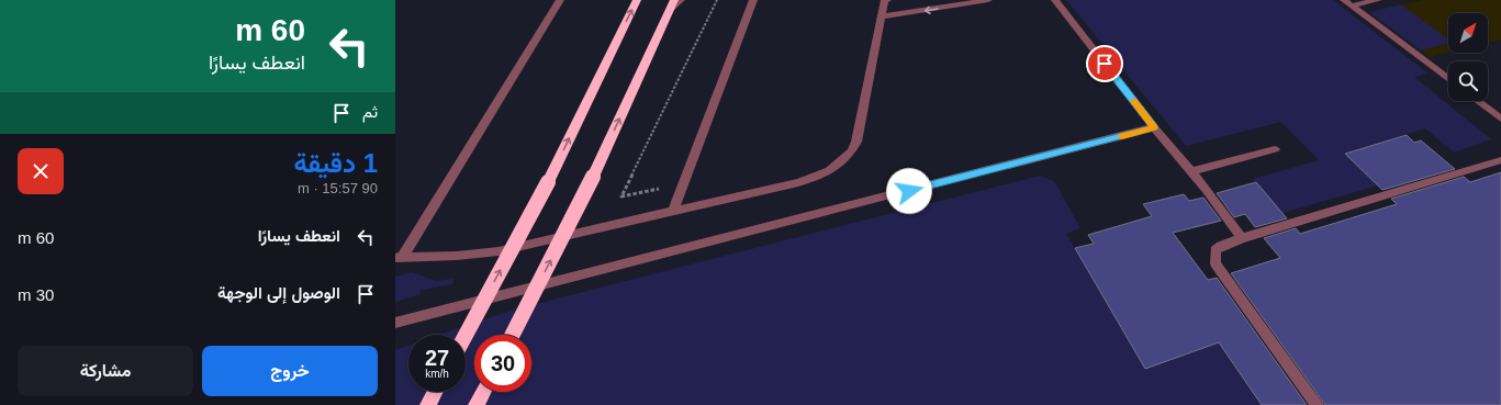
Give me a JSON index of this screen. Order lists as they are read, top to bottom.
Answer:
{
  "north": "top right",
  "page": {
    "turn": ["60 m", "انعطف يسارًا"],
    "then": "ثم",
    "heading": ["1 دقيقة", "90 m · 15:57"],
    "list": [
      {
        "name": "انعطف يسارًا",
        "value": "60 m"
      },
      {
        "name": "الوصول إلى الوجهة",
        "value": "30 m"
      }
    ],
    "speed": "27 km/h",
    "limit": "30",
    "buttons": ["خروج", "مشاركة"]
  }
}
